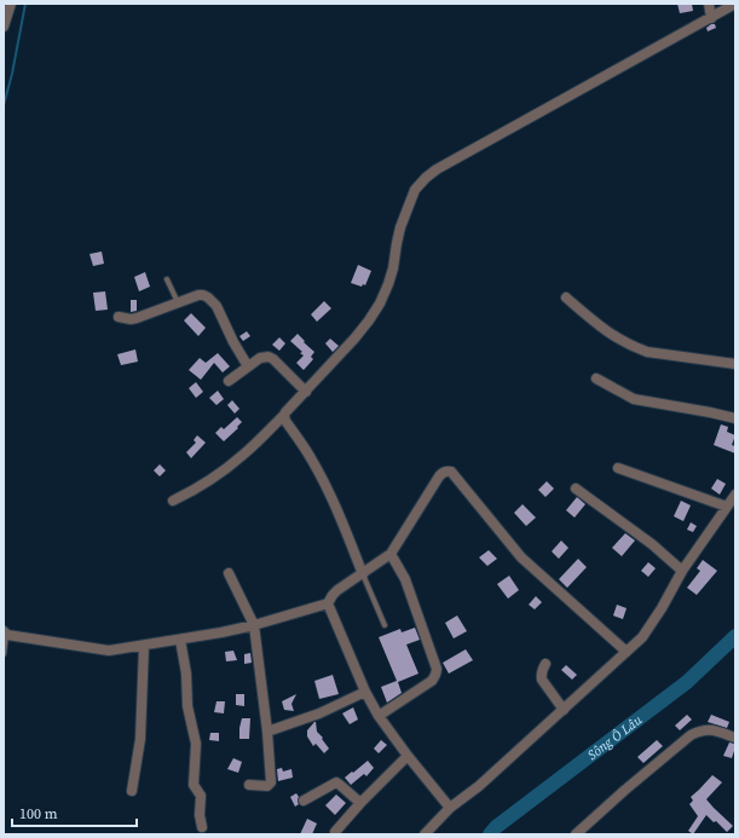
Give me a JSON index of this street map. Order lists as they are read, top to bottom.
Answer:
{
  "water": ["Sông Ô Lâu"],
  "scale_bar": "100 m"
}
